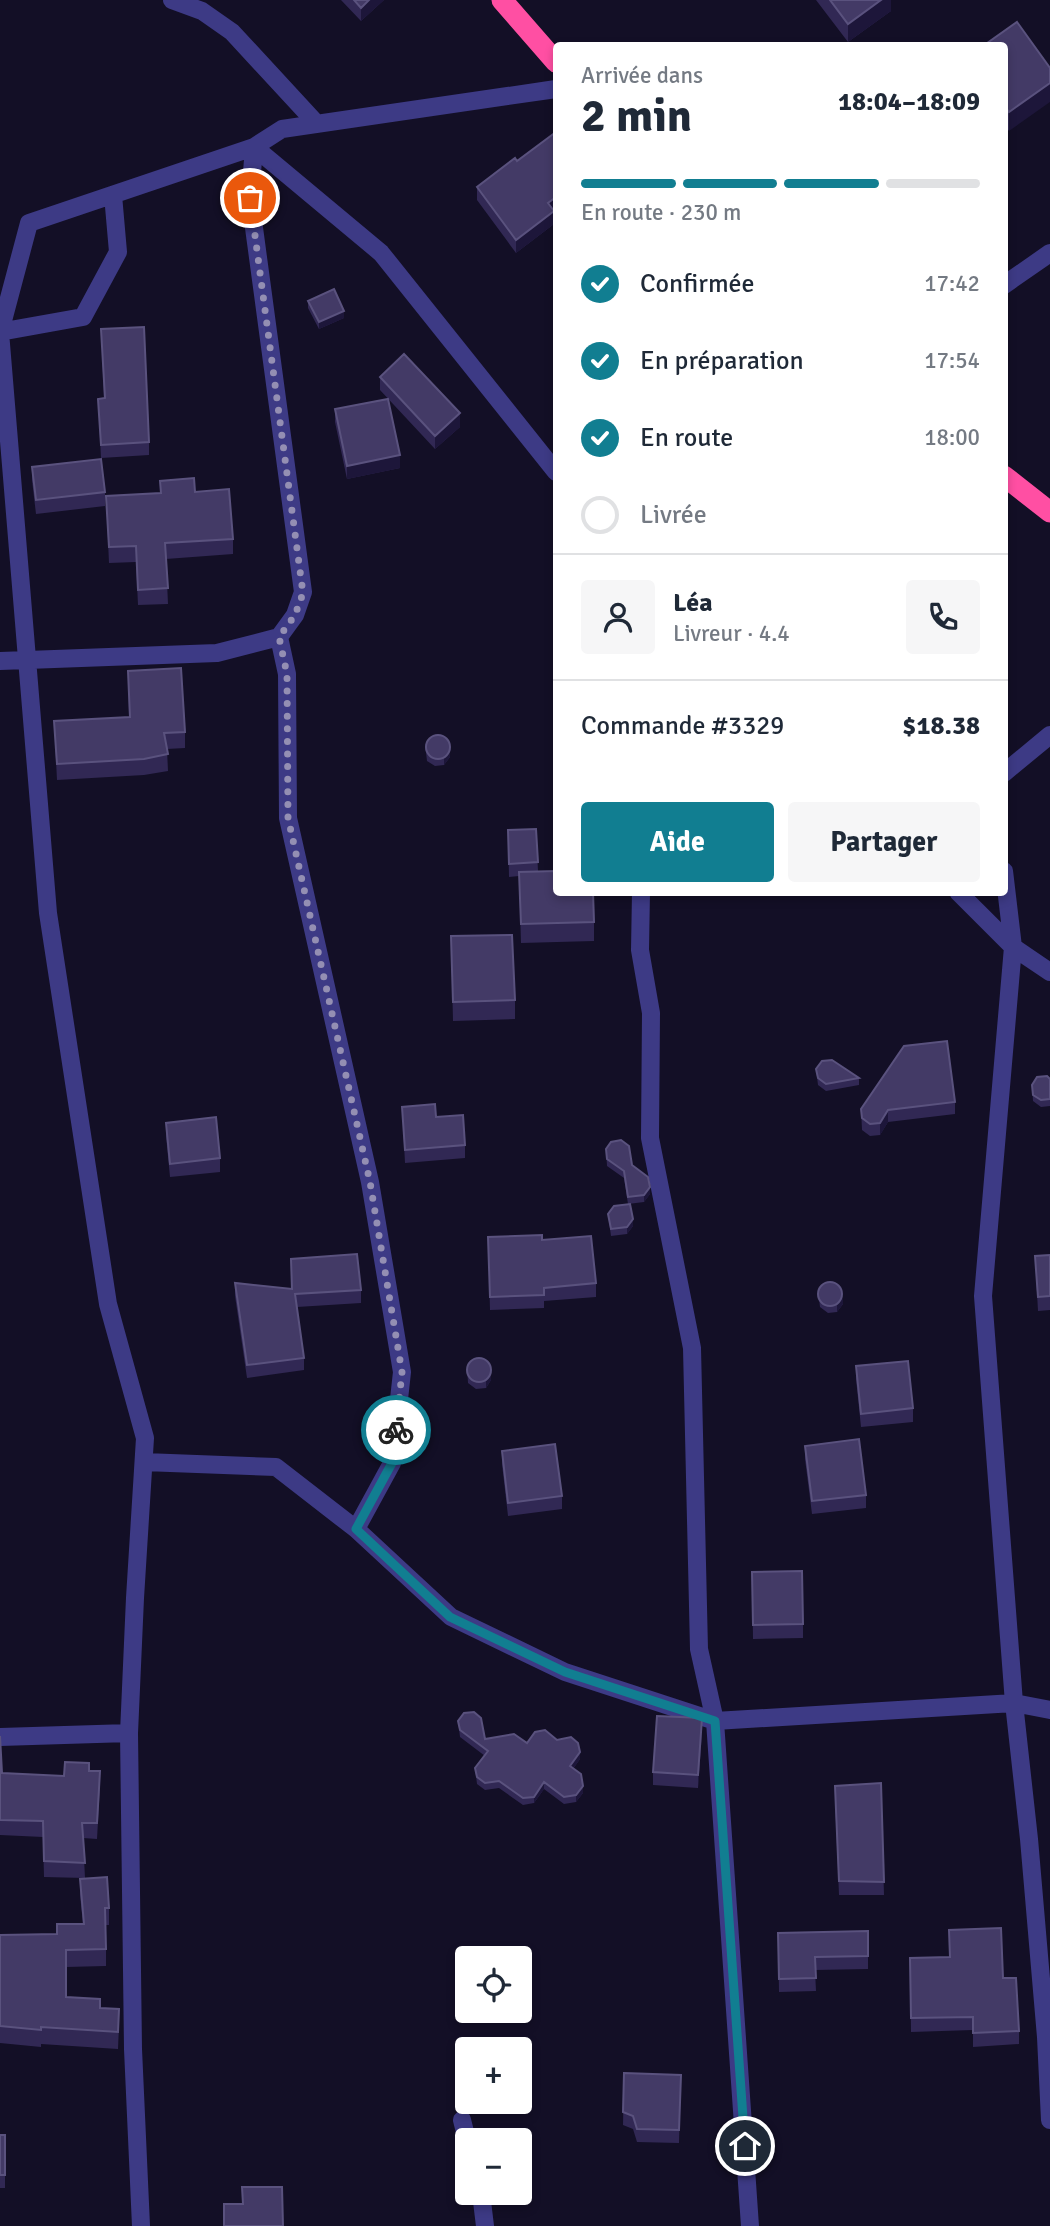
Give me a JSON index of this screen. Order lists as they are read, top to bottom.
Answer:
{
  "page": {
    "heading": ["2 min", "Arrivée dans", "18:04–18:09"],
    "panel": [
      "Léa",
      "Livreur · 4.4",
      "Commande #3329",
      "$18.38"
    ],
    "bar": "En route · 230 m",
    "list": [
      ["Confirmée", "17:42"],
      ["En préparation", "17:54"],
      ["En route", "18:00"],
      "Livrée"
    ],
    "buttons": ["Aide", "Partager"],
    "map_buttons": ["+", "−"]
  }
}
